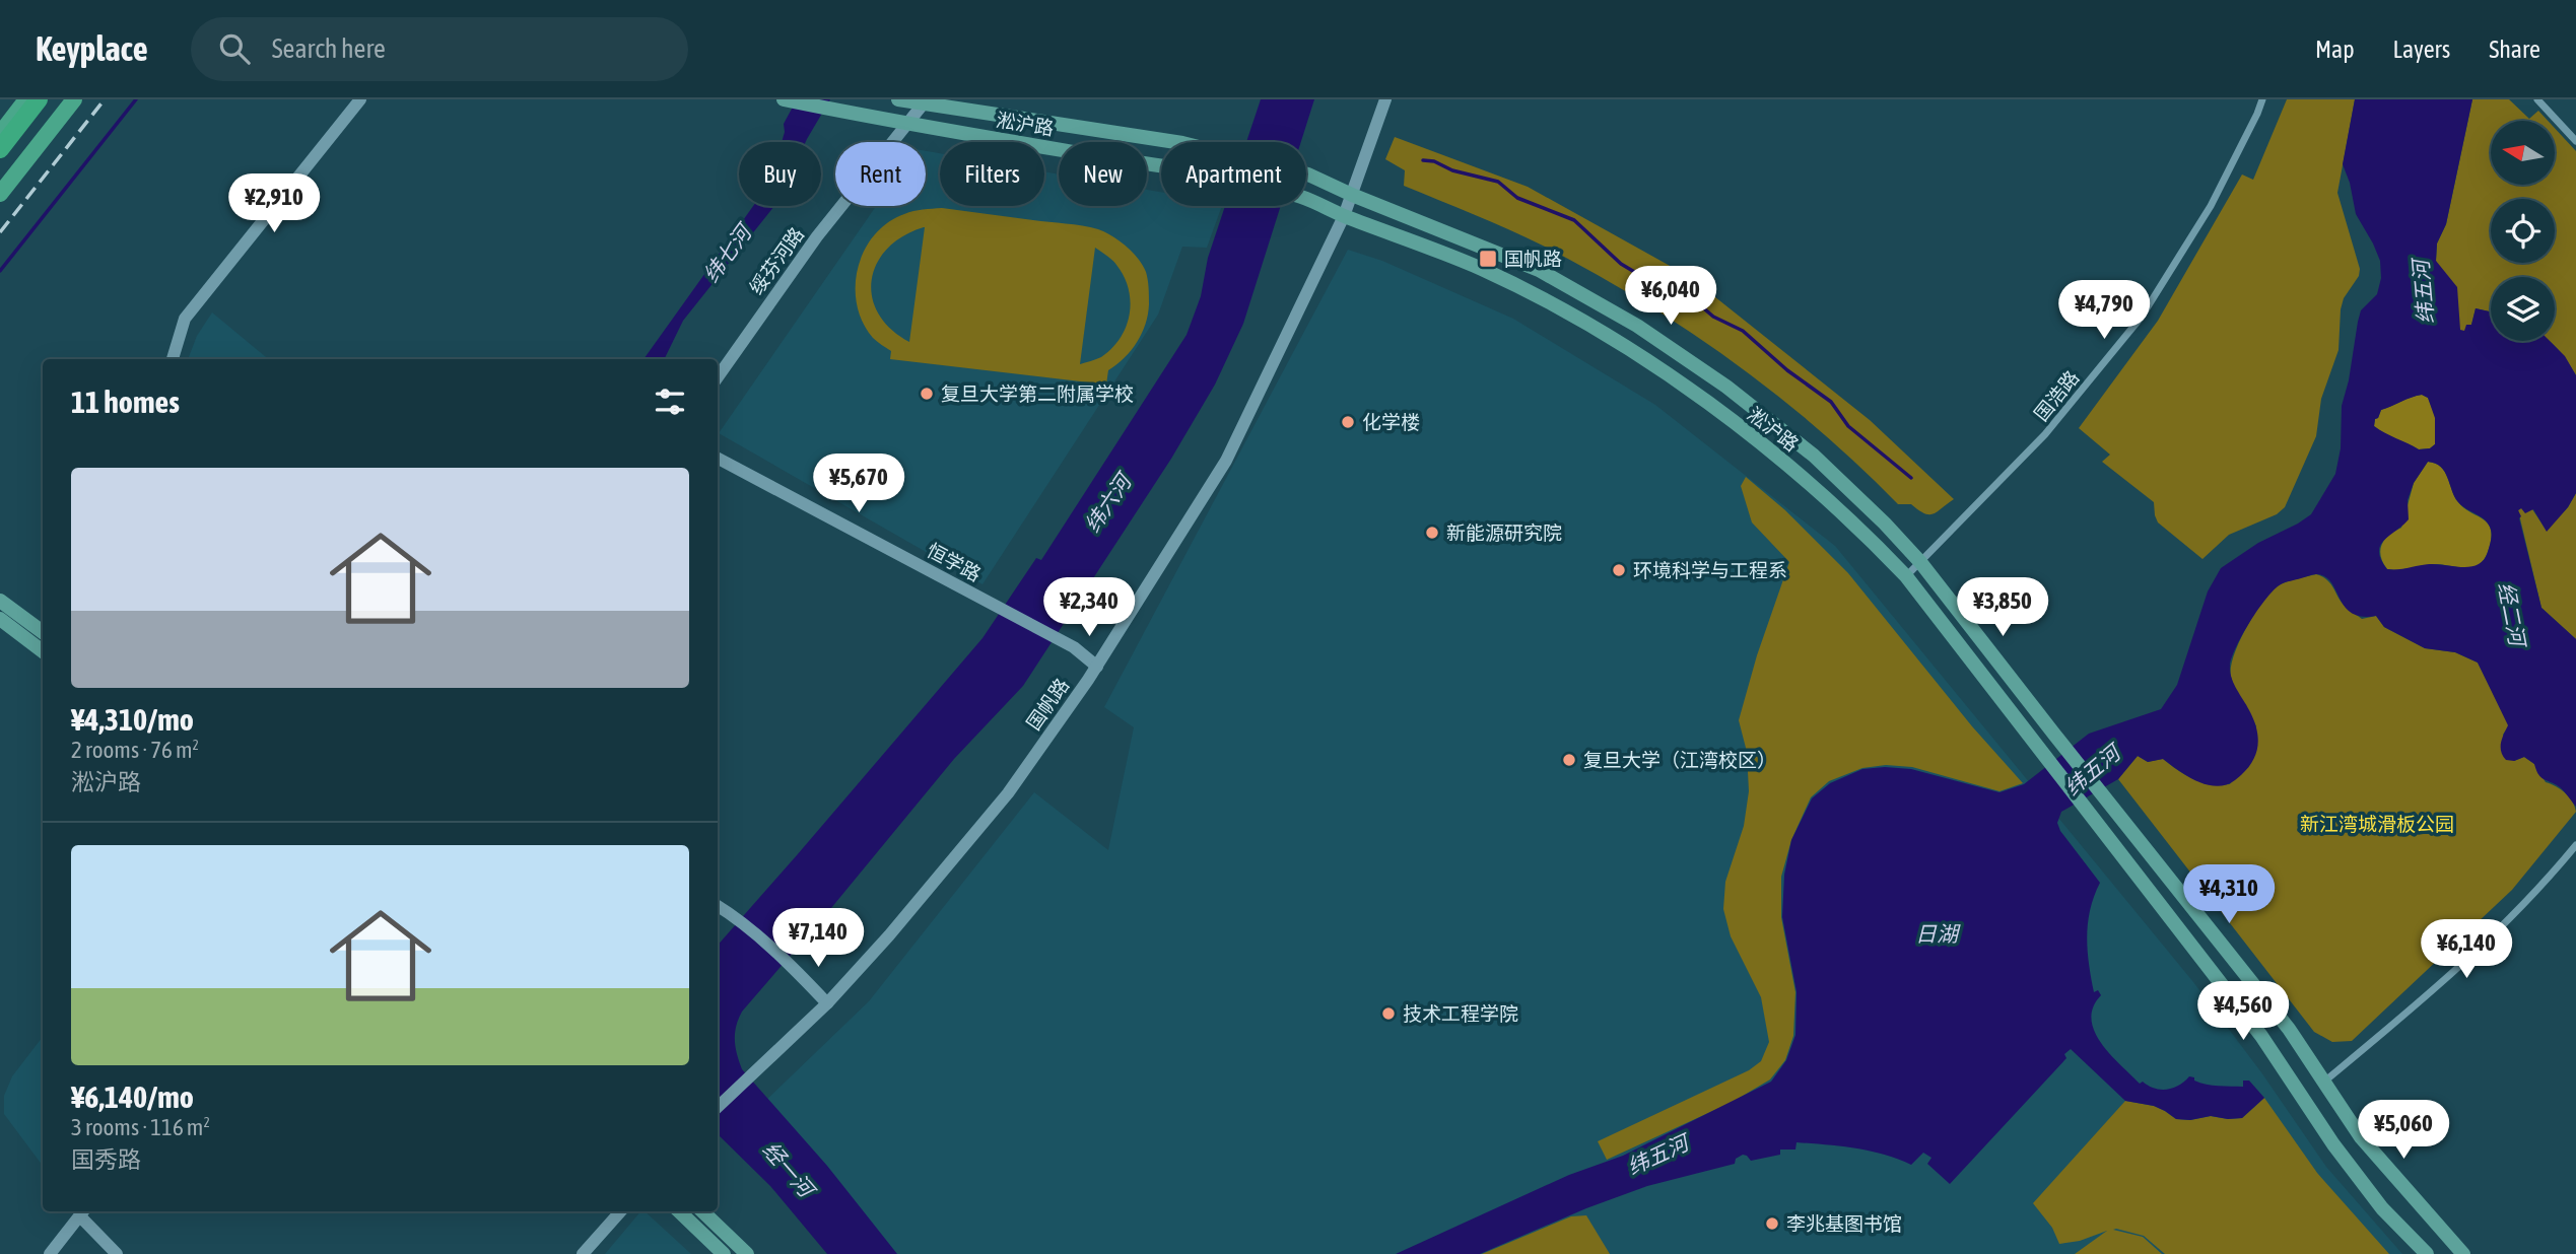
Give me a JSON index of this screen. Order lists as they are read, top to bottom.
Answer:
{
  "streets": {
    "main road": ["淞沪路"],
    "street": [
      "绥芬河路",
      "国浩路",
      "恒学路",
      "国帆路"
    ]
  },
  "crossings": [
    ["淞沪路", "绥芬河路"],
    ["淞沪路", "国浩路"],
    ["淞沪路", "国帆路"],
    ["恒学路", "国帆路"]
  ],
  "water": [
    "纬七河",
    "纬五河",
    "纬六河",
    "经二河",
    "日湖",
    "经一河"
  ],
  "parks": ["新江湾城滑板公园"],
  "places": {
    "transit": ["国帆路"],
    "other": [
      "复旦大学第二附属学校",
      "化学楼",
      "新能源研究院",
      "环境科学与工程系",
      "复旦大学（江湾校区）",
      "技术工程学院",
      "李兆基图书馆"
    ]
  },
  "north": "left",
  "page": {
    "header": "Keyplace",
    "search": "Search here",
    "nav": ["Map", "Layers", "Share"],
    "chip": [
      "Buy",
      "Rent",
      "Filters",
      "New",
      "Apartment"
    ],
    "price": [
      "¥2,910",
      "¥6,040",
      "¥4,790",
      "¥5,670",
      "¥2,340",
      "¥3,850",
      "¥4,310",
      "¥7,140",
      "¥6,140",
      "¥4,560",
      "¥5,060"
    ],
    "heading": "11 homes",
    "list": [
      {
        "name": "¥4,310/mo",
        "note": "2 rooms · 76 m² · 淞沪路"
      },
      {
        "name": "¥6,140/mo",
        "note": "3 rooms · 116 m² · 国秀路"
      }
    ]
  }
}
